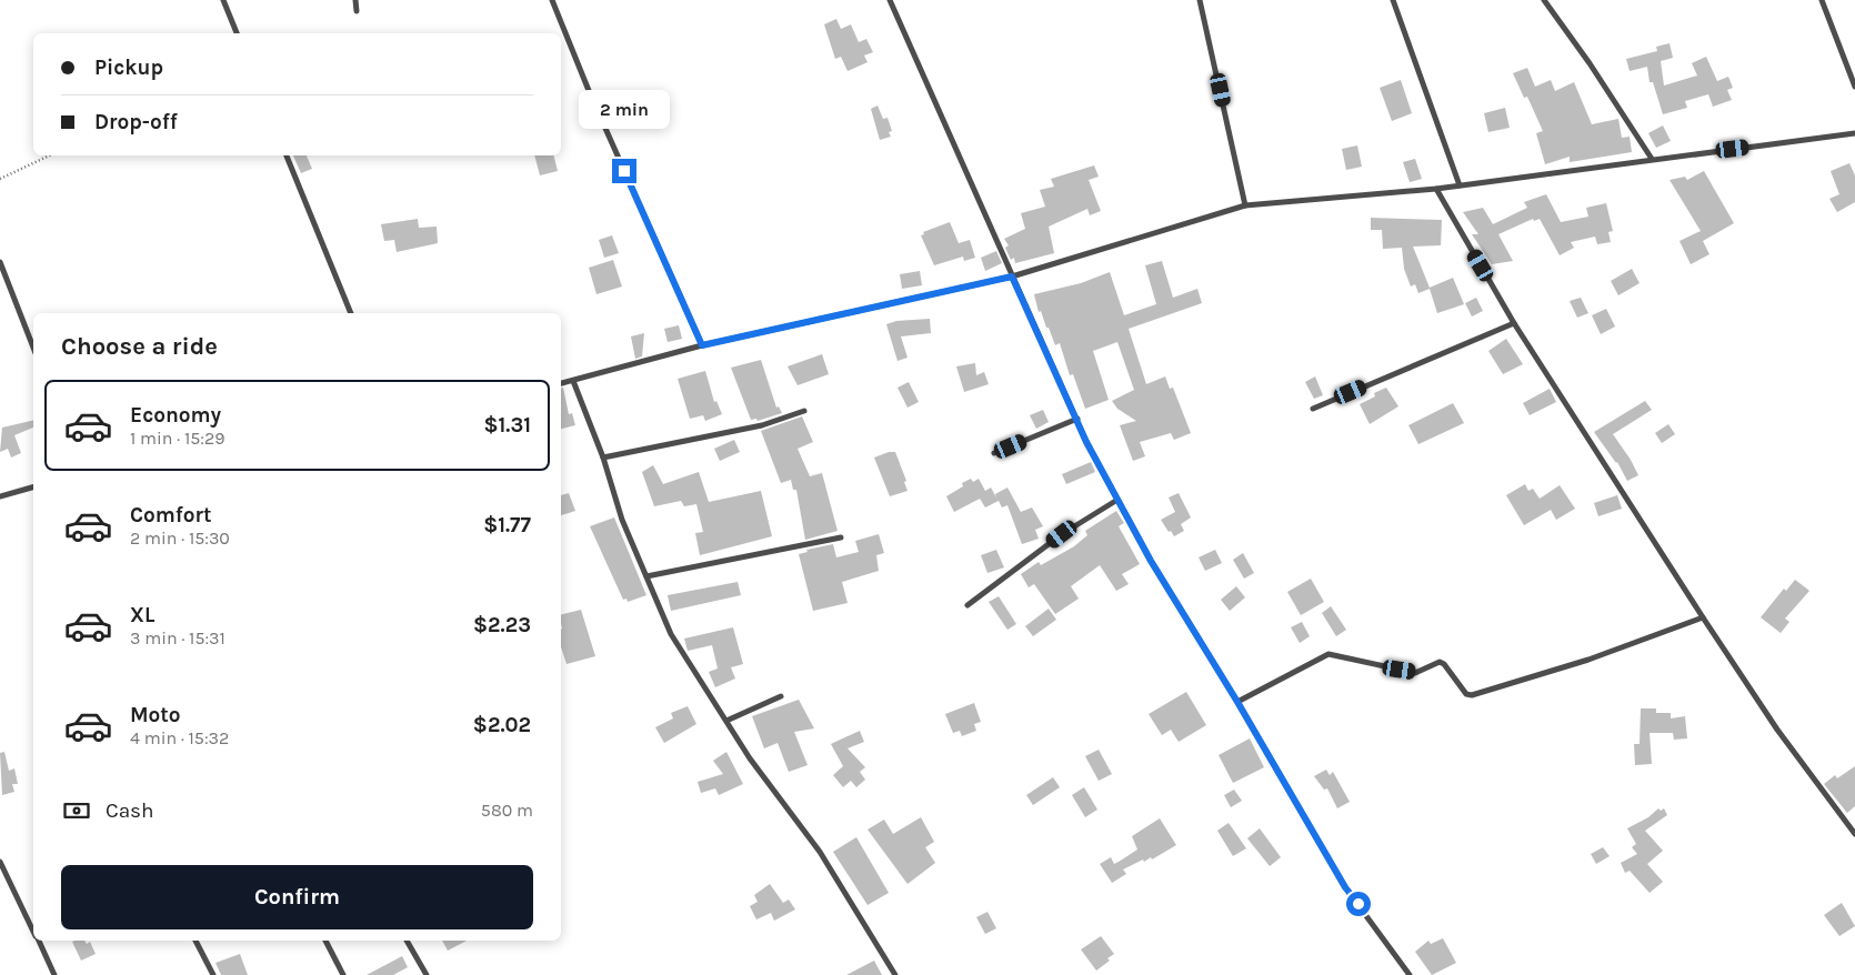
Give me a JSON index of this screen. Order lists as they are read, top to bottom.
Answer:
{
  "page": {
    "banner": ["Pickup", "Drop-off"],
    "bubble": "2 min",
    "heading": "Choose a ride",
    "list": [
      {
        "name": "Economy",
        "note": "1 min · 15:29",
        "value": "$1.31"
      },
      {
        "name": "Comfort",
        "note": "2 min · 15:30",
        "value": "$1.77"
      },
      {
        "name": "XL",
        "note": "3 min · 15:31",
        "value": "$2.23"
      },
      {
        "name": "Moto",
        "note": "4 min · 15:32",
        "value": "$2.02"
      }
    ],
    "pay": ["Cash", "580 m"],
    "buttons": "Confirm"
  }
}
